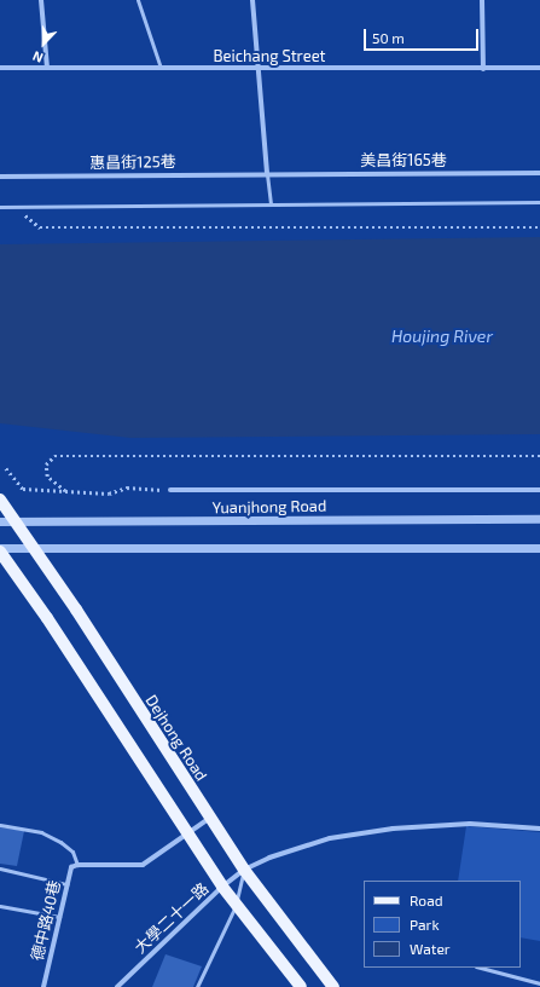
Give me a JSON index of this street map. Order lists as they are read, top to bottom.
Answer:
{
  "streets": {
    "main road": ["Dejhong Road"],
    "street": [
      "Beichang Street",
      "美昌街165巷",
      "惠昌街125巷",
      "Yuanjhong Road",
      "大學二十一路",
      "德中路40巷"
    ]
  },
  "crossings": [
    ["美昌街165巷", "惠昌街125巷"],
    ["Yuanjhong Road", "Dejhong Road"],
    ["Dejhong Road", "大學二十一路"],
    ["Dejhong Road", "德中路40巷"]
  ],
  "water": ["Houjing River"],
  "legend": ["Road", "Park", "Water"],
  "scale_bar": "50 m",
  "north": "bottom left"
}
